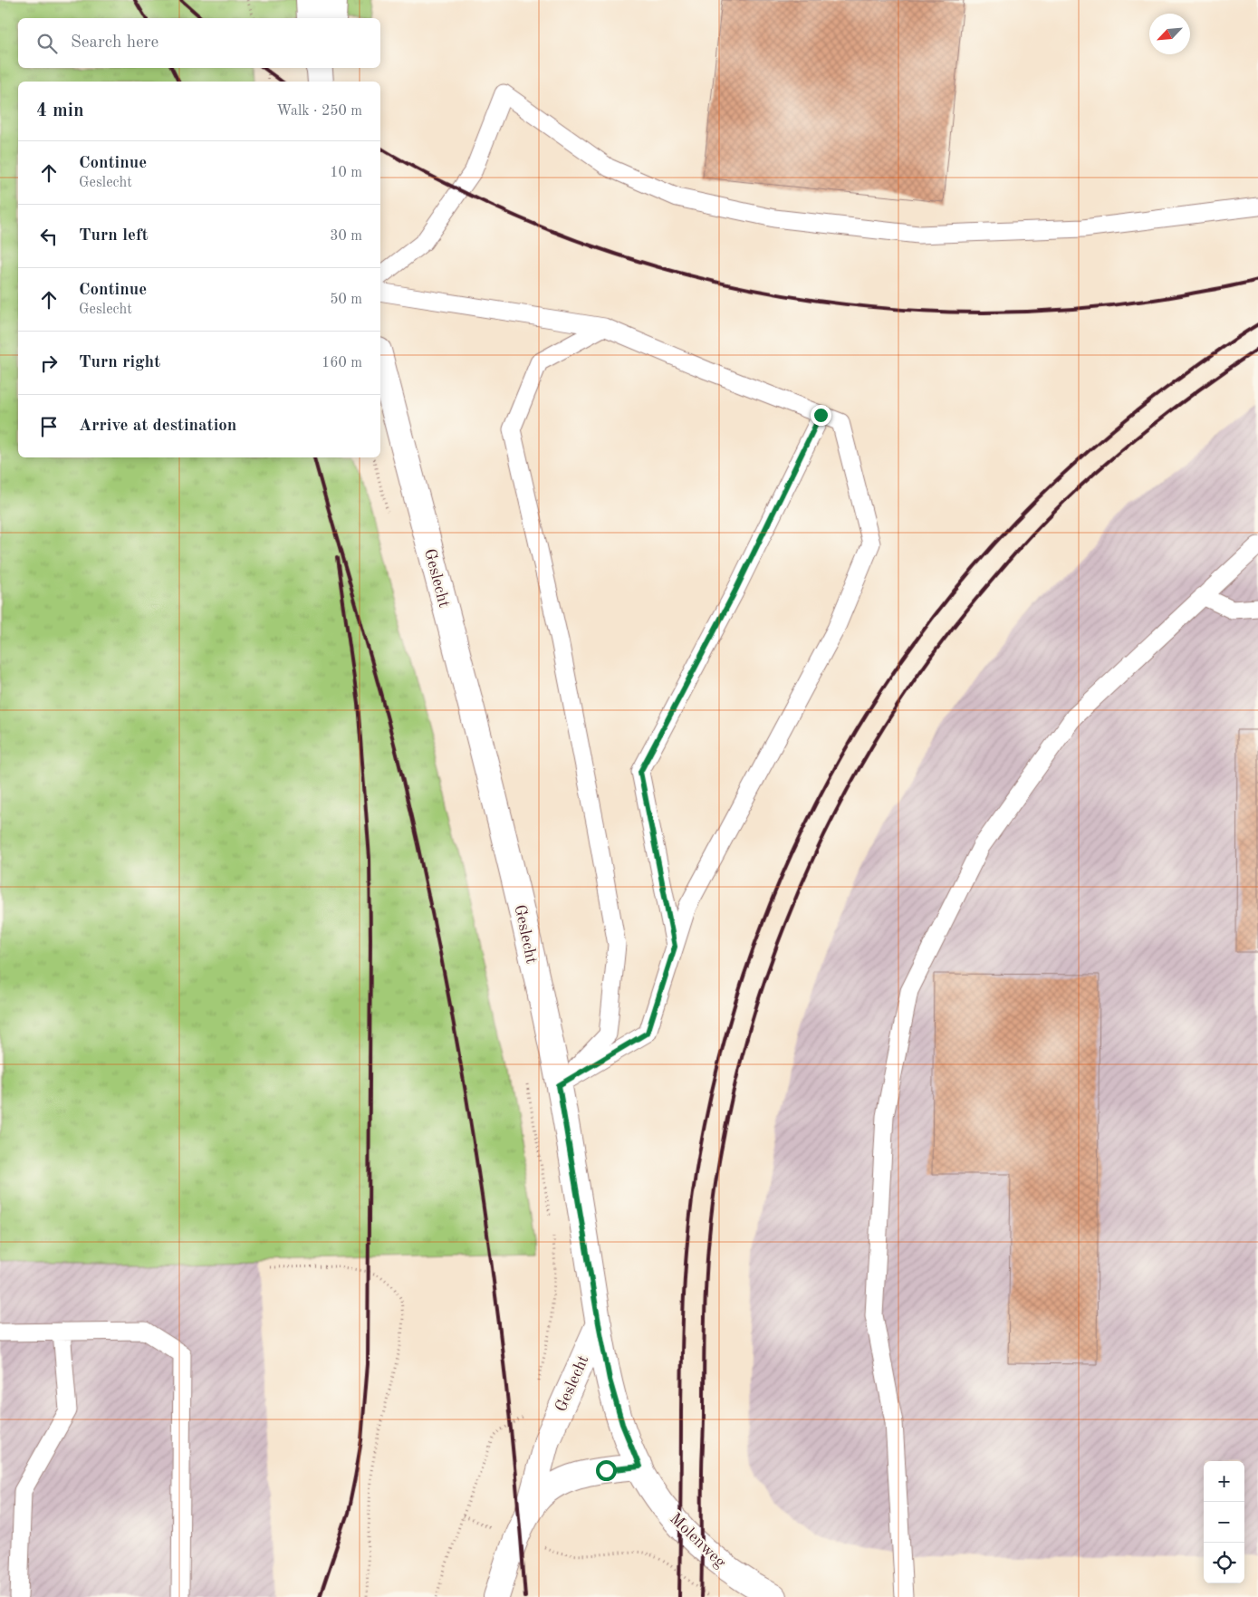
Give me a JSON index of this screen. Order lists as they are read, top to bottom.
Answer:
{
  "streets": {
    "street": ["Geslecht", "Molenweg"]
  },
  "crossings": [
    ["Geslecht", "Molenweg"]
  ],
  "north": "bottom left",
  "page": {
    "search": "Search here",
    "heading": ["4 min", "Walk · 250 m"],
    "list": [
      ["Continue", "Geslecht", "10 m"],
      ["Turn left", "30 m"],
      ["Continue", "Geslecht", "50 m"],
      ["Turn right", "160 m"],
      "Arrive at destination"
    ],
    "map_buttons": ["+", "−"]
  }
}
